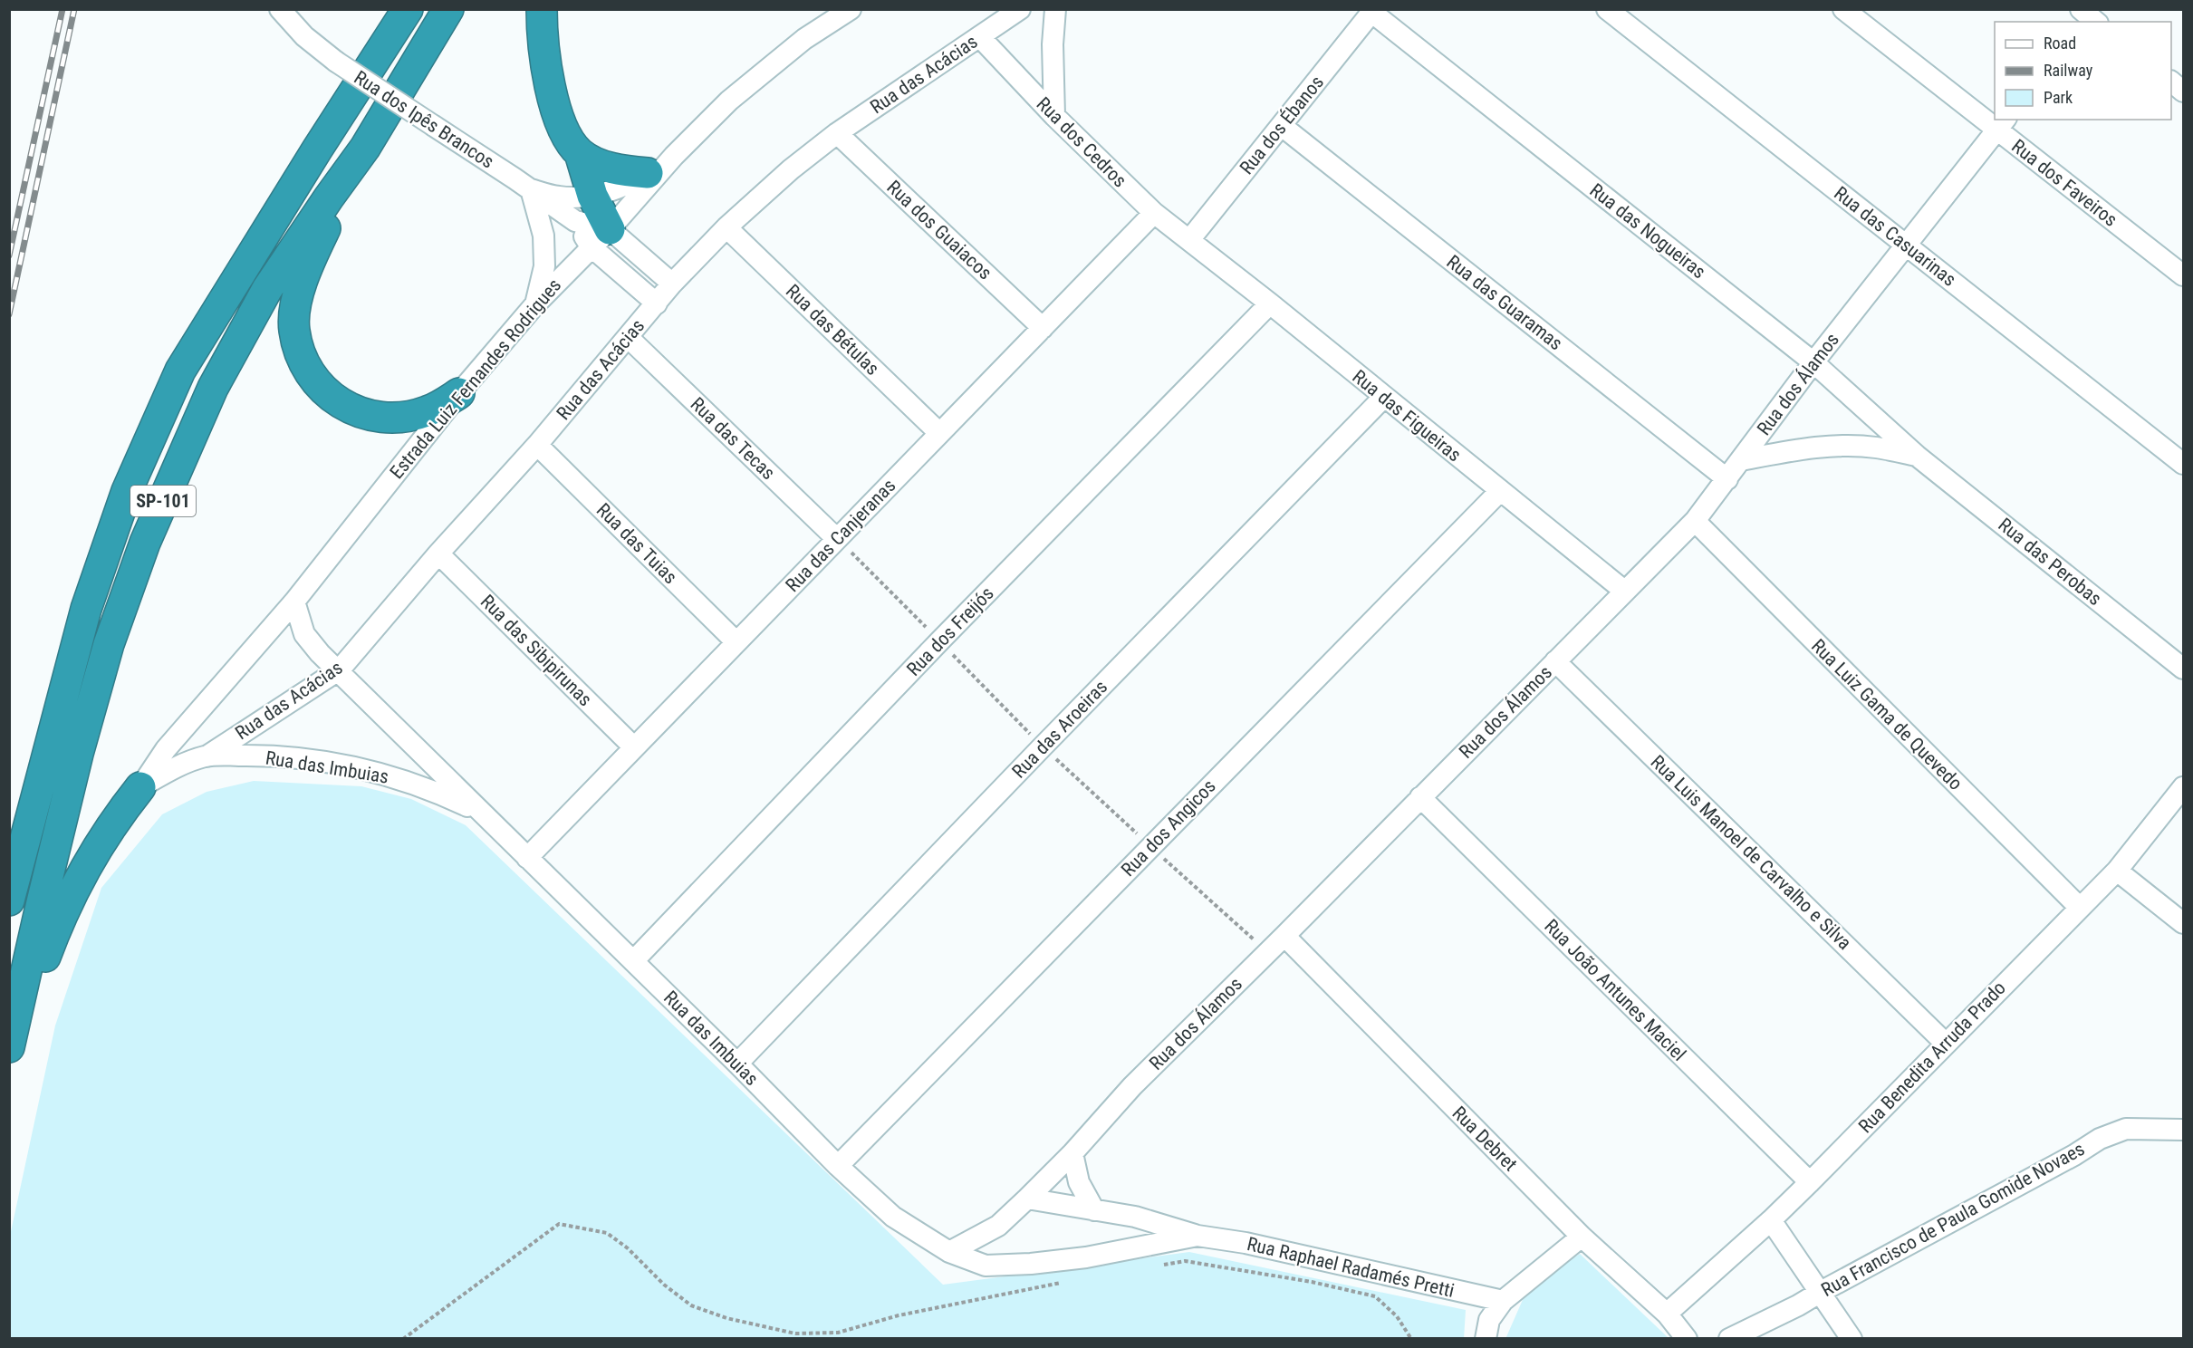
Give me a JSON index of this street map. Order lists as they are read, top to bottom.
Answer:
{
  "streets": {
    "highway": ["SP-101"],
    "street": [
      "Rua das Acácias",
      "Rua dos Ipês Brancos",
      "Rua dos Ébanos",
      "Rua dos Cedros",
      "Rua dos Faveiros",
      "Rua dos Guaiacos",
      "Rua das Nogueiras",
      "Rua das Casuarinas",
      "Rua das Guaramas",
      "Rua das Bétulas",
      "Estrada Luiz Fernandes Rodrigues",
      "Rua dos Álamos",
      "Rua das Figueiras",
      "Rua das Tecas",
      "Rua das Canjeranas",
      "Rua das Tuias",
      "Rua das Perobas",
      "Rua dos Freijós",
      "Rua das Sibipirunas",
      "Rua Luiz Gama de Quevedo",
      "Rua das Aroeiras",
      "Rua das Imbuias",
      "Rua dos Angicos",
      "Rua Luis Manoel de Carvalho e Silva",
      "Rua João Antunes Maciel",
      "Rua Benedita Arruda Prado",
      "Rua Debret",
      "Rua Francisco de Paula Gomide Novaes",
      "Rua Raphael Radamés Pretti"
    ]
  },
  "crossings": [
    ["Rua das Acácias", "Rua dos Ipês Brancos"],
    ["Rua das Acácias", "Rua dos Cedros"],
    ["Rua das Acácias", "Rua dos Guaiacos"],
    ["Rua das Acácias", "Rua das Bétulas"],
    ["Rua das Acácias", "Rua das Tecas"],
    ["Rua das Acácias", "Rua das Tuias"],
    ["Rua das Acácias", "Rua das Sibipirunas"],
    ["Rua das Acácias", "Rua das Imbuias"],
    ["Rua dos Ipês Brancos", "Estrada Luiz Fernandes Rodrigues"],
    ["Rua dos Ébanos", "Rua dos Cedros"],
    ["Rua dos Ébanos", "Rua das Nogueiras"],
    ["Rua dos Ébanos", "Rua das Guaramas"],
    ["Rua dos Ébanos", "Rua das Figueiras"],
    ["Rua dos Cedros", "Rua das Figueiras"],
    ["Rua dos Cedros", "Rua das Canjeranas"],
    ["Rua dos Faveiros", "Rua dos Álamos"],
    ["Rua dos Guaiacos", "Rua das Canjeranas"],
    ["Rua das Nogueiras", "Rua dos Álamos"],
    ["Rua das Nogueiras", "Rua das Perobas"],
    ["Rua das Casuarinas", "Rua dos Álamos"],
    ["Rua das Guaramas", "Rua dos Álamos"],
    ["Rua das Bétulas", "Rua das Canjeranas"],
    ["Estrada Luiz Fernandes Rodrigues", "Rua das Imbuias"],
    ["Rua dos Álamos", "Rua das Figueiras"],
    ["Rua dos Álamos", "Rua Luiz Gama de Quevedo"],
    ["Rua dos Álamos", "Rua das Imbuias"],
    ["Rua dos Álamos", "Rua Luis Manoel de Carvalho e Silva"],
    ["Rua dos Álamos", "Rua João Antunes Maciel"],
    ["Rua dos Álamos", "Rua Debret"],
    ["Rua dos Álamos", "Rua Raphael Radamés Pretti"],
    ["Rua das Figueiras", "Rua dos Freijós"],
    ["Rua das Figueiras", "Rua das Aroeiras"],
    ["Rua das Figueiras", "Rua dos Angicos"],
    ["Rua das Tecas", "Rua das Canjeranas"],
    ["Rua das Canjeranas", "Rua das Tuias"],
    ["Rua das Canjeranas", "Rua das Sibipirunas"],
    ["Rua das Canjeranas", "Rua das Imbuias"],
    ["Rua dos Freijós", "Rua das Imbuias"],
    ["Rua Luiz Gama de Quevedo", "Rua Benedita Arruda Prado"],
    ["Rua das Aroeiras", "Rua das Imbuias"],
    ["Rua das Imbuias", "Rua dos Angicos"],
    ["Rua das Imbuias", "Rua Raphael Radamés Pretti"],
    ["Rua Luis Manoel de Carvalho e Silva", "Rua Benedita Arruda Prado"],
    ["Rua João Antunes Maciel", "Rua Benedita Arruda Prado"],
    ["Rua Benedita Arruda Prado", "Rua Debret"]
  ],
  "legend": ["Road", "Railway", "Park"]
}
